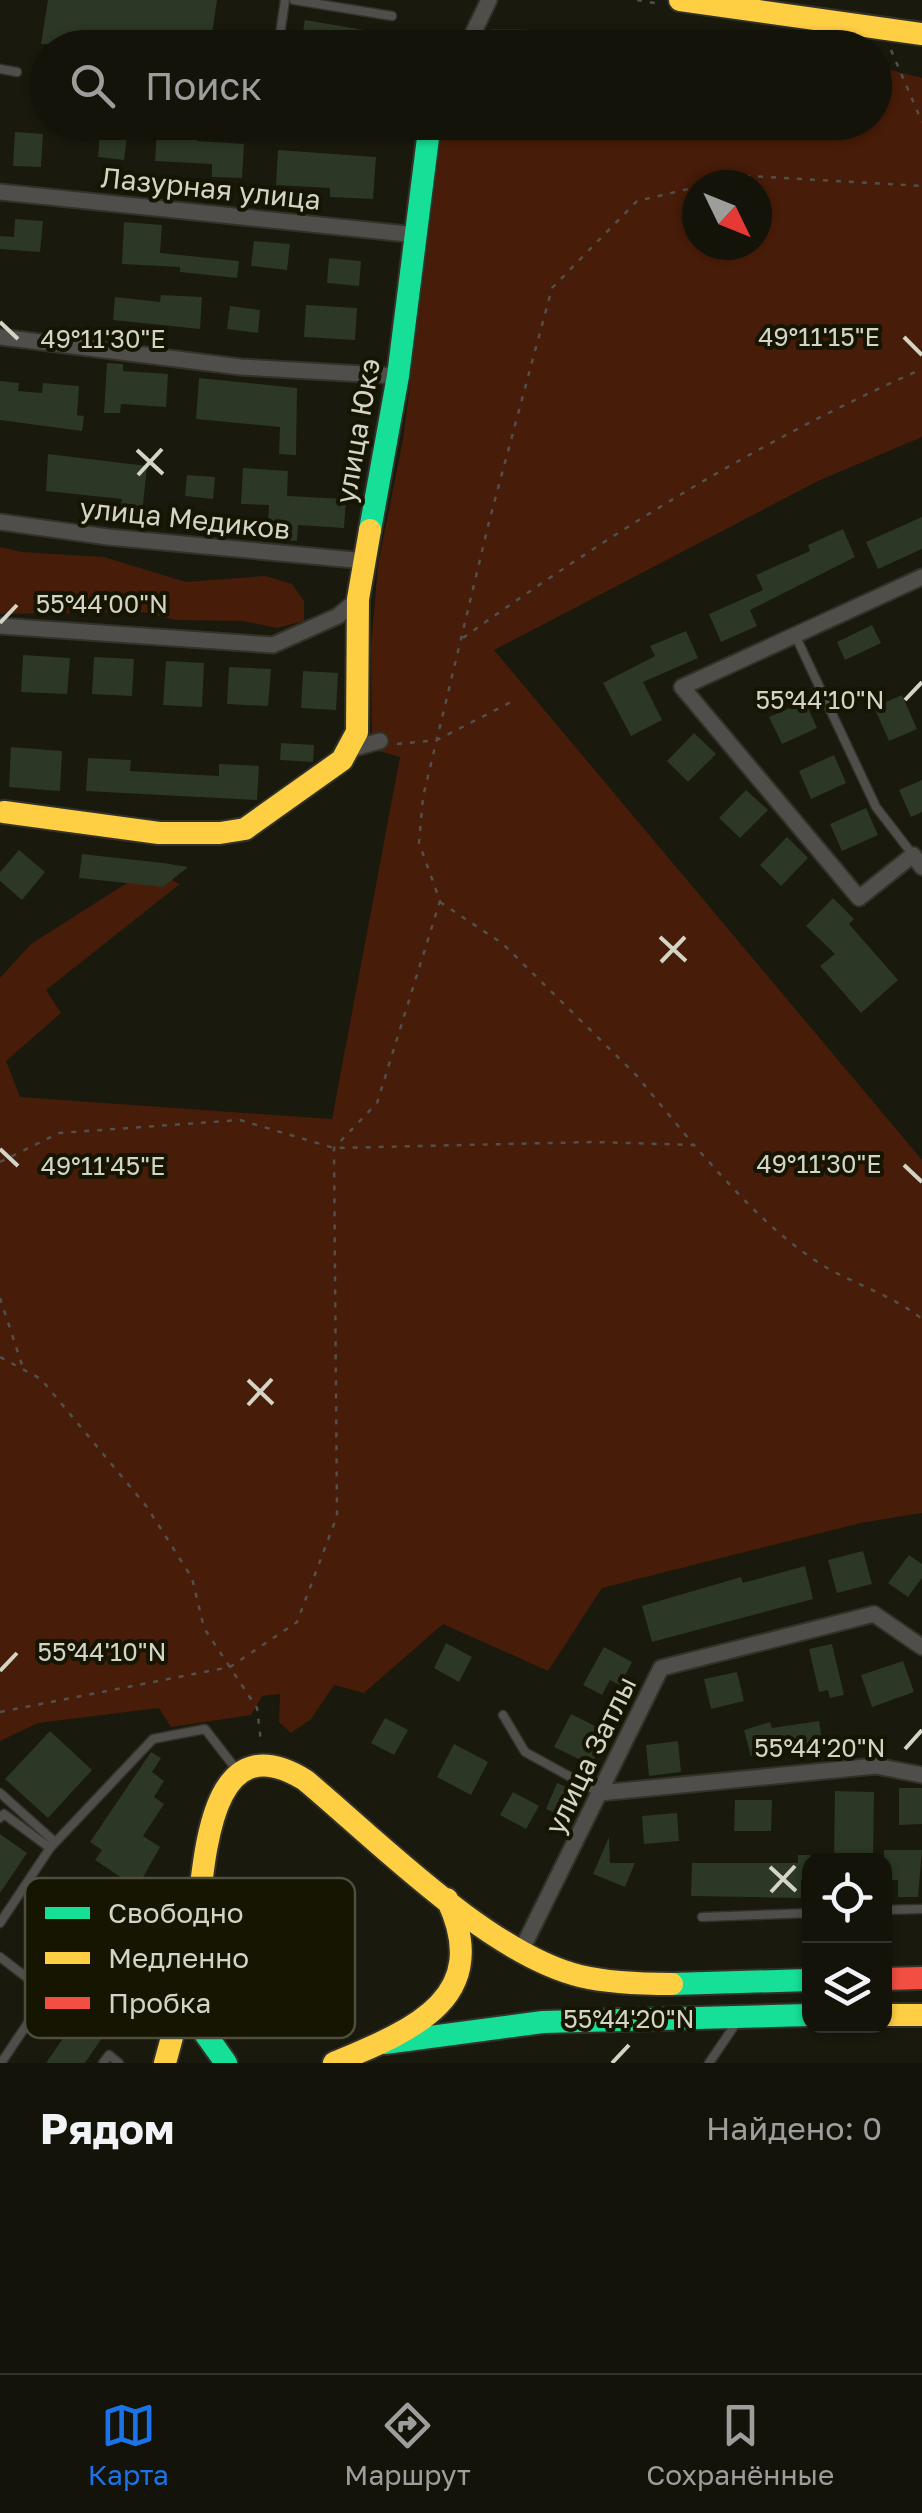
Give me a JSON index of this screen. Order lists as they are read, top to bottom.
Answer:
{
  "streets": {
    "street": [
      "Лазурная улица",
      "улица Юкэ",
      "улица Медиков",
      "улица Затлы"
    ]
  },
  "crossings": [
    ["Лазурная улица", "улица Юкэ"],
    ["улица Юкэ", "улица Медиков"]
  ],
  "legend": ["Свободно", "Медленно", "Пробка"],
  "north": "bottom right",
  "page": {
    "search": "Поиск",
    "heading": ["Рядом", "Найдено: 0"],
    "nav": ["Карта", "Маршрут", "Сохранённые"]
  },
  "coordinates": [
    "49°11'15\"E",
    "49°11'30\"E",
    "55°44'00\"N",
    "55°44'10\"N",
    "49°11'45\"E",
    "55°44'20\"N"
  ]
}
